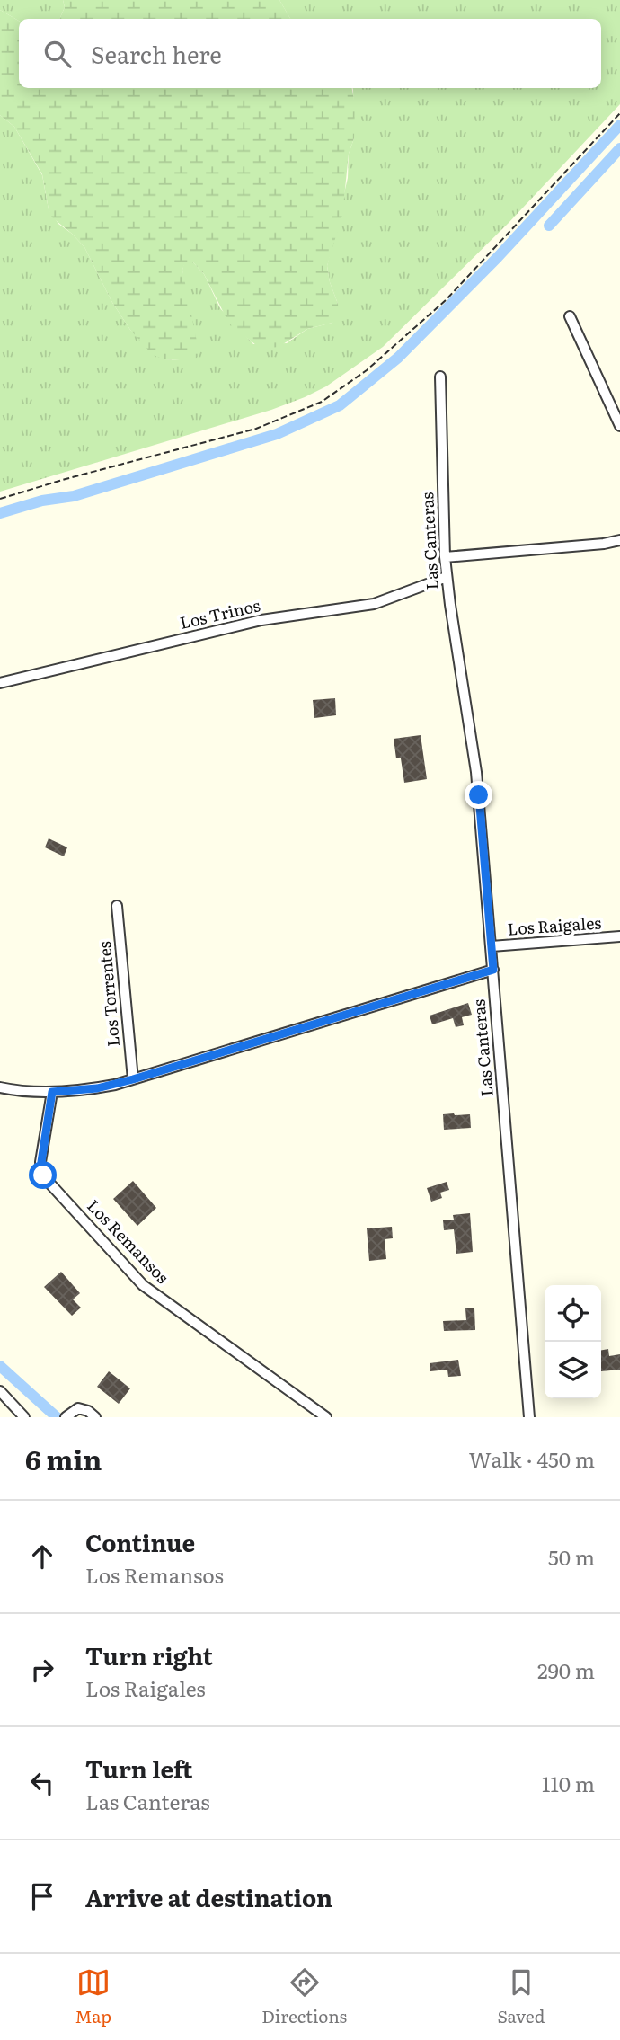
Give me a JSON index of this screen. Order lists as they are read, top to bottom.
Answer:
{
  "streets": {
    "street": [
      "Las Canteras",
      "Los Trinos",
      "Los Raigales",
      "Los Torrentes",
      "Los Remansos"
    ]
  },
  "crossings": [
    ["Las Canteras", "Los Trinos"],
    ["Las Canteras", "Los Raigales"]
  ],
  "page": {
    "search": "Search here",
    "heading": ["6 min", "Walk · 450 m"],
    "list": [
      ["Continue", "Los Remansos", "50 m"],
      ["Turn right", "Los Raigales", "290 m"],
      ["Turn left", "Las Canteras", "110 m"],
      "Arrive at destination"
    ],
    "nav": ["Map", "Directions", "Saved"]
  }
}
